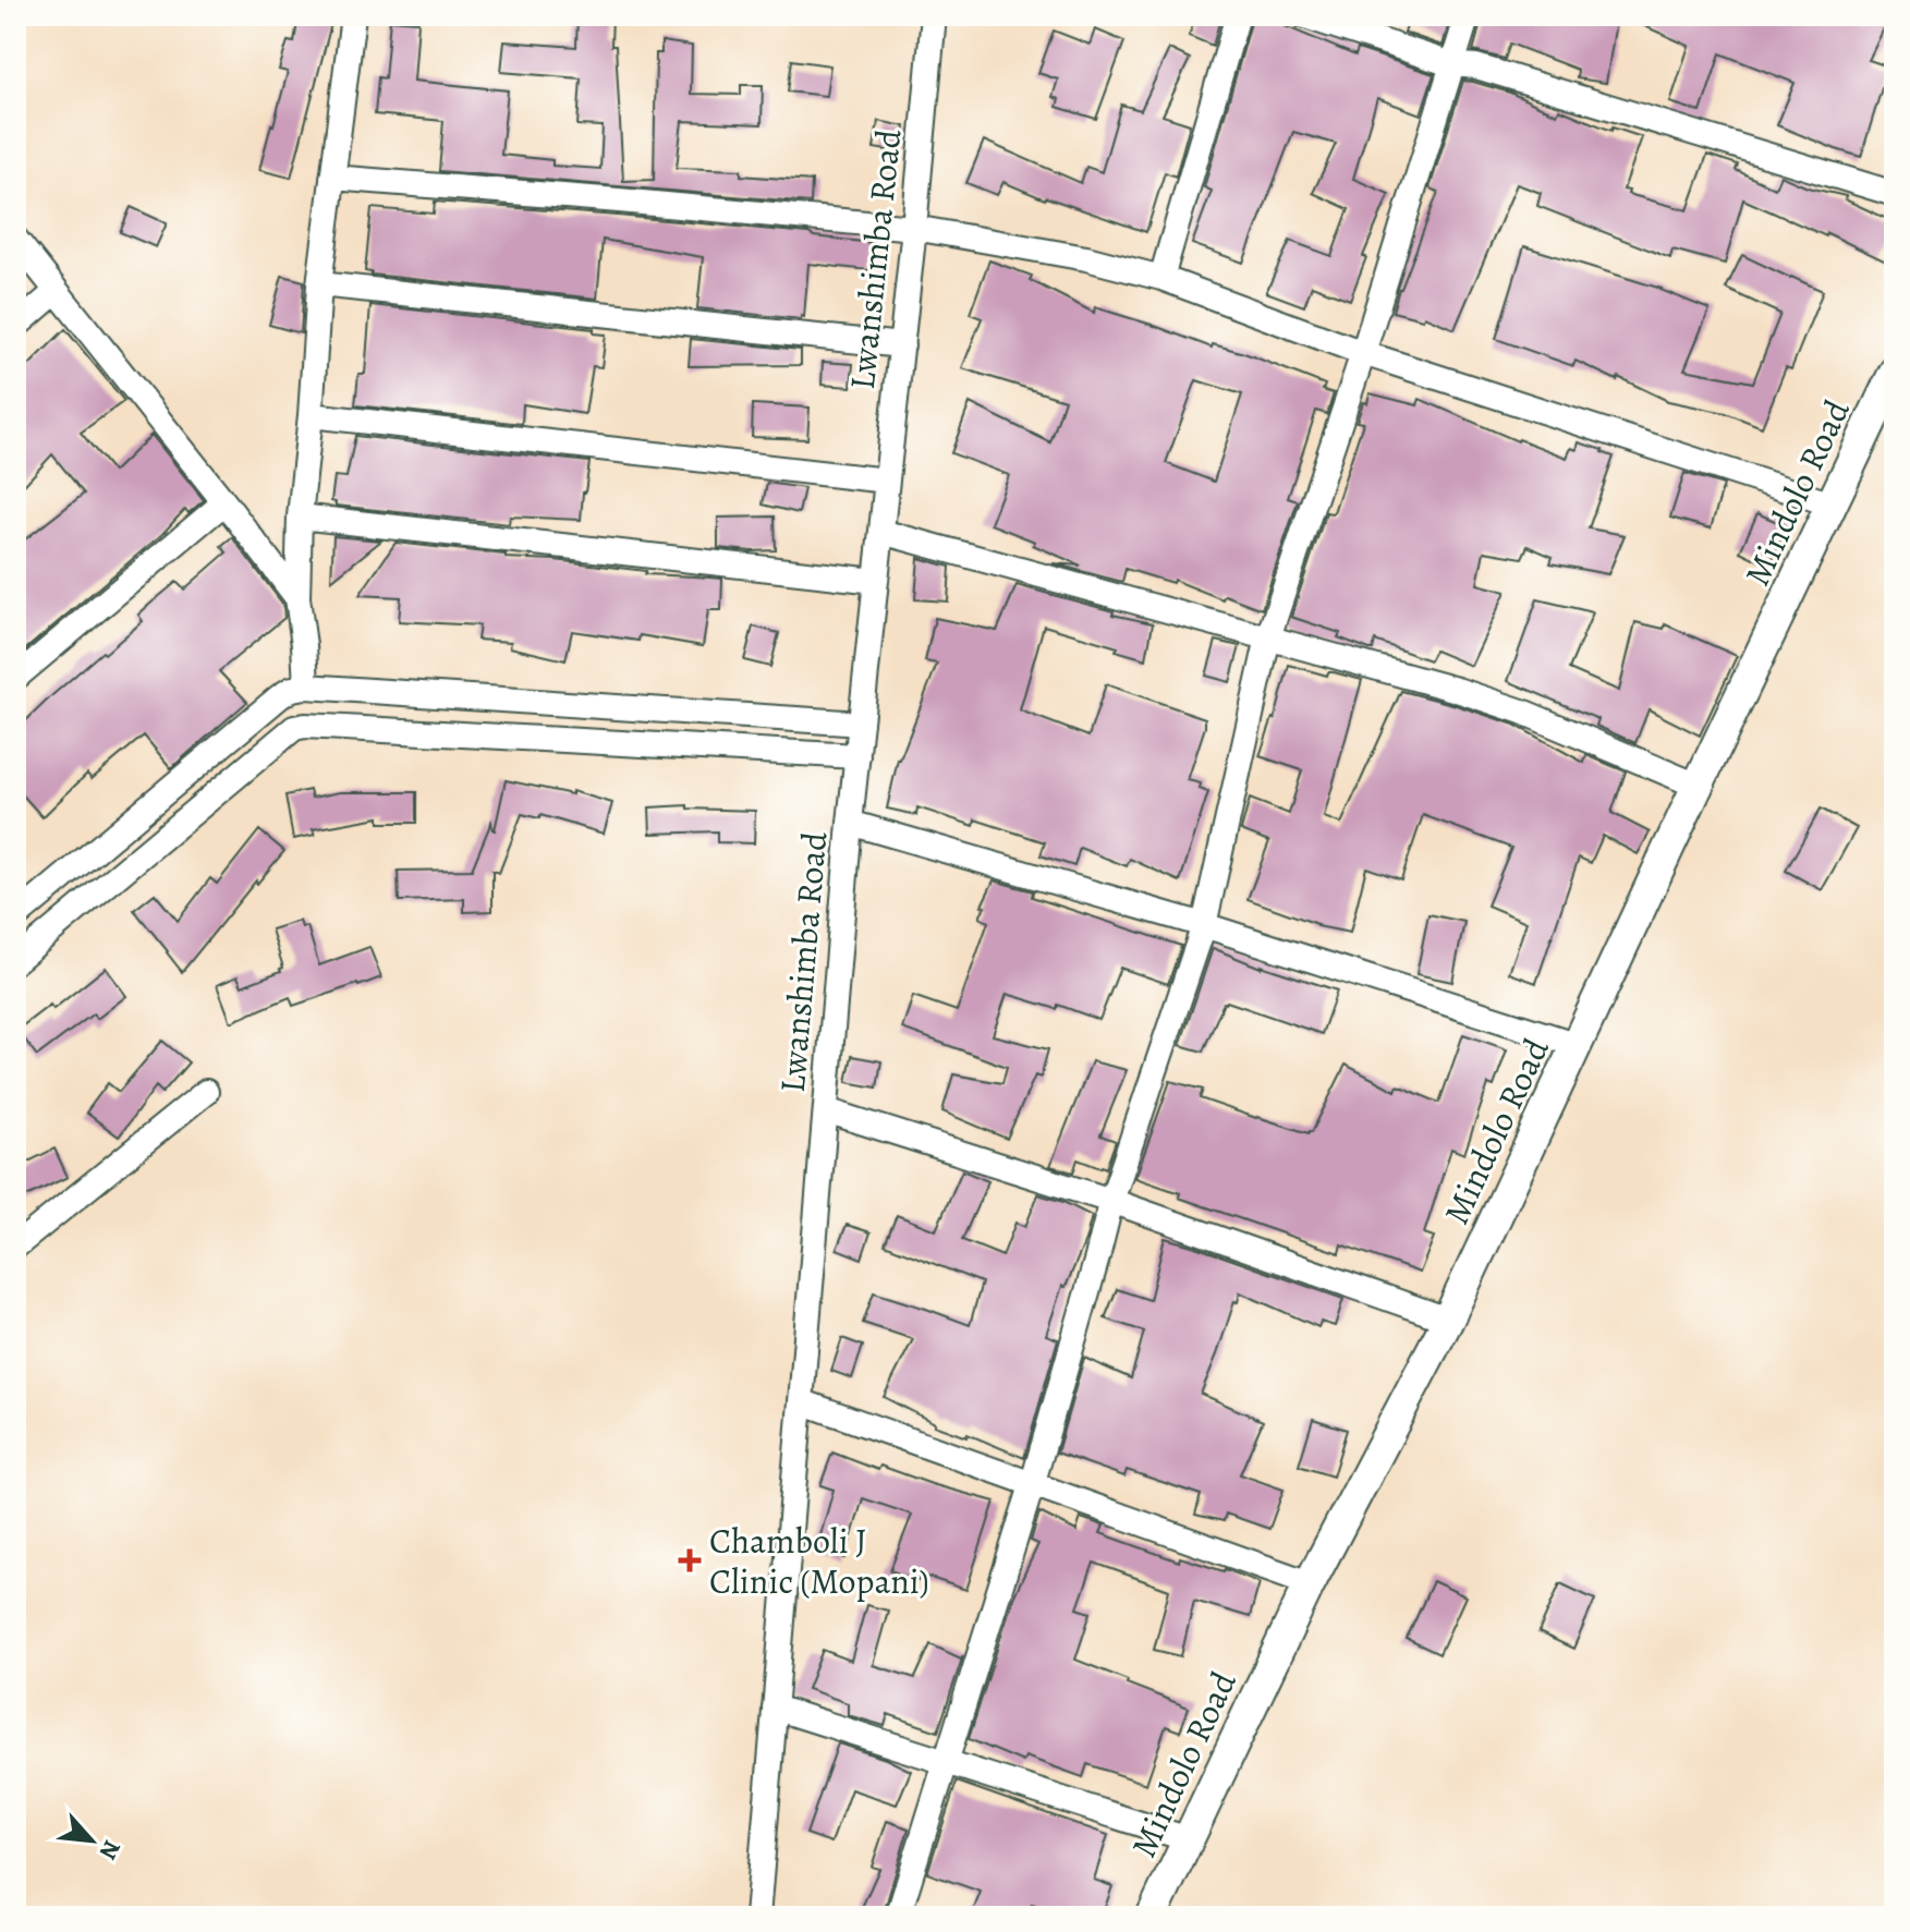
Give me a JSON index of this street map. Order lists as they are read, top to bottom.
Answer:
{
  "streets": {
    "street": ["Lwanshimba Road", "Mindolo Road"]
  },
  "places": {
    "health": ["Chamboli J Clinic (Mopani)"]
  },
  "north": "bottom right"
}
